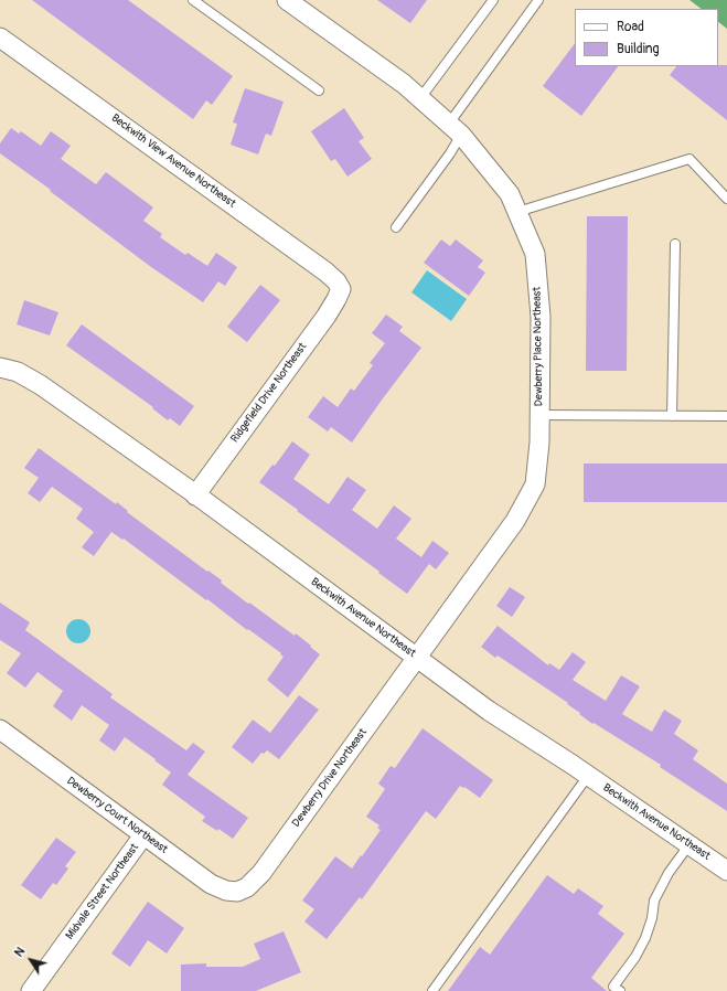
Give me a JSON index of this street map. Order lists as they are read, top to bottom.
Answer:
{
  "streets": {
    "street": [
      "Beckwith View Avenue Northeast",
      "Dewberry Place Northeast",
      "Ridgefield Drive Northeast",
      "Beckwith Avenue Northeast",
      "Dewberry Drive Northeast",
      "Dewberry Court Northeast",
      "Midvale Street Northeast"
    ]
  },
  "crossings": [
    ["Beckwith View Avenue Northeast", "Ridgefield Drive Northeast"],
    ["Dewberry Place Northeast", "Beckwith Avenue Northeast"],
    ["Dewberry Place Northeast", "Dewberry Drive Northeast"],
    ["Ridgefield Drive Northeast", "Beckwith Avenue Northeast"],
    ["Beckwith Avenue Northeast", "Dewberry Drive Northeast"],
    ["Dewberry Drive Northeast", "Dewberry Court Northeast"],
    ["Dewberry Court Northeast", "Midvale Street Northeast"]
  ],
  "legend": ["Road", "Building"],
  "north": "top left"
}
